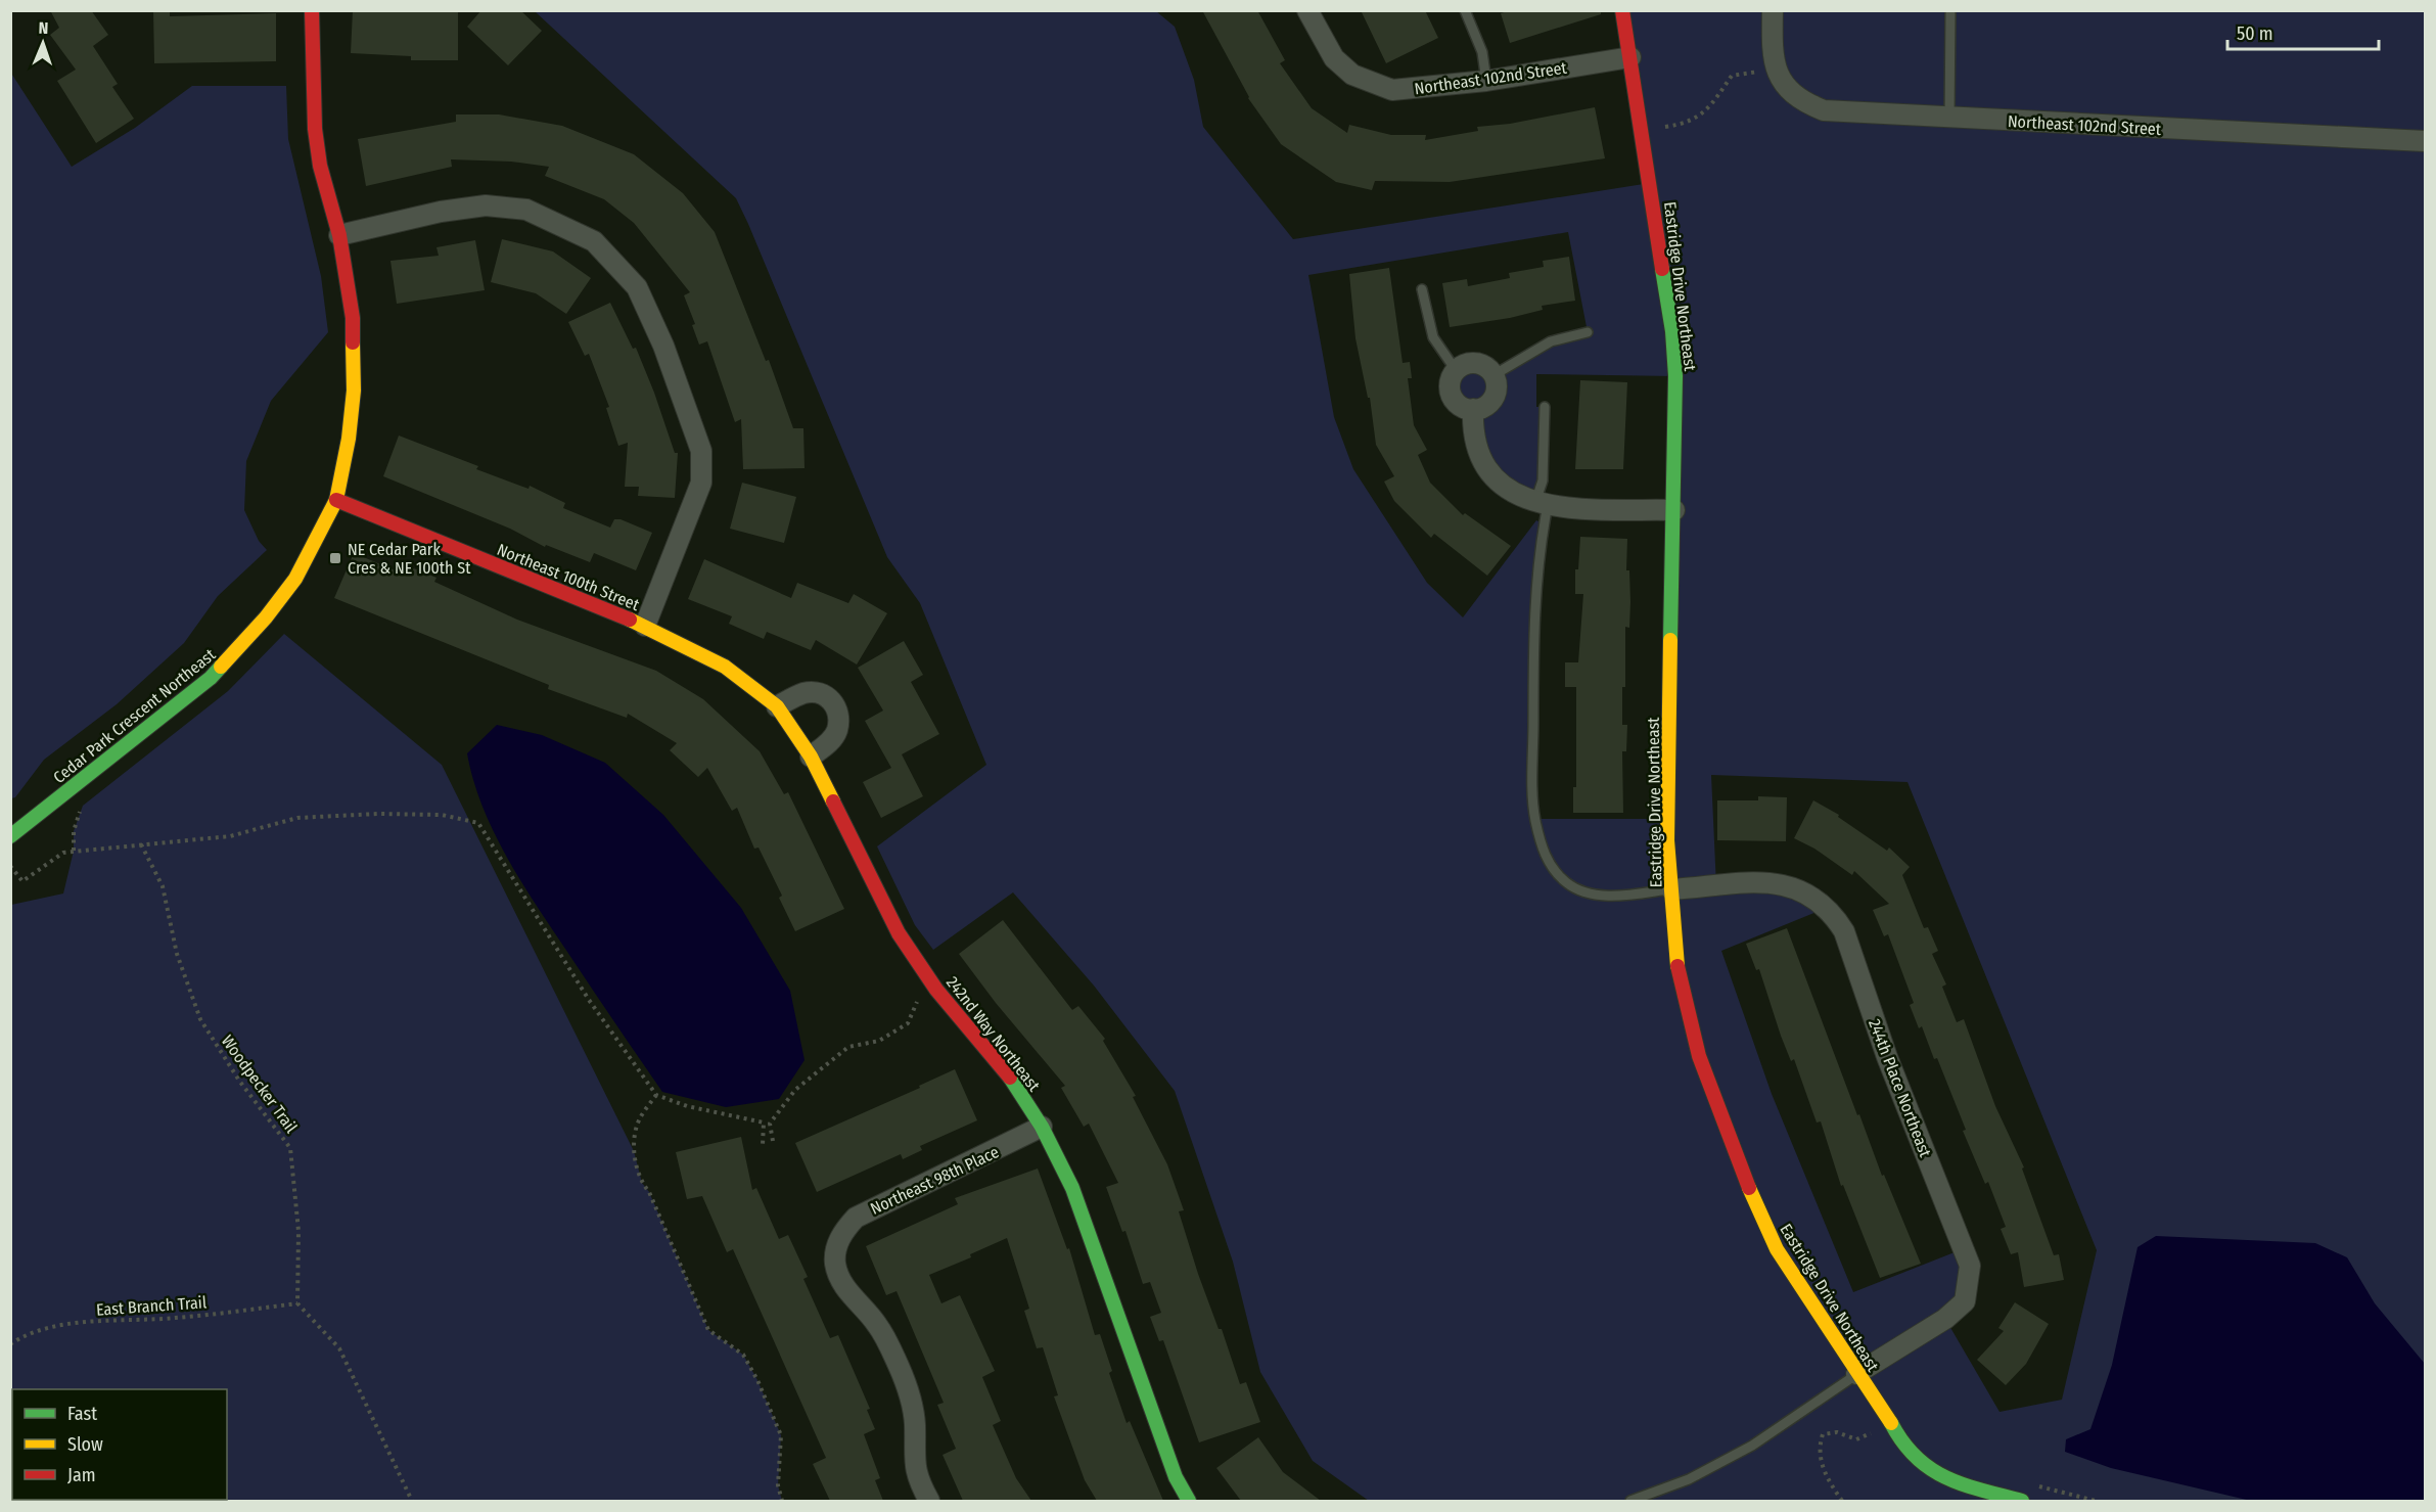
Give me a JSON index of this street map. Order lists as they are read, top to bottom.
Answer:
{
  "streets": {
    "street": [
      "Northeast 102nd Street",
      "Eastridge Drive Northeast",
      "Northeast 100th Street",
      "Cedar Park Crescent Northeast",
      "242nd Way Northeast",
      "244th Place Northeast",
      "Northeast 98th Place"
    ],
    "path": ["Woodpecker Trail", "East Branch Trail"]
  },
  "crossings": [
    ["Northeast 102nd Street", "Eastridge Drive Northeast"],
    ["Eastridge Drive Northeast", "244th Place Northeast"],
    ["Northeast 100th Street", "Cedar Park Crescent Northeast"],
    ["Northeast 100th Street", "242nd Way Northeast"],
    ["242nd Way Northeast", "Northeast 98th Place"],
    ["Woodpecker Trail", "East Branch Trail"]
  ],
  "places": {
    "transit": ["NE Cedar Park Cres & NE 100th St"]
  },
  "legend": ["Fast", "Slow", "Jam"],
  "scale_bar": "50 m",
  "north": "top"
}
